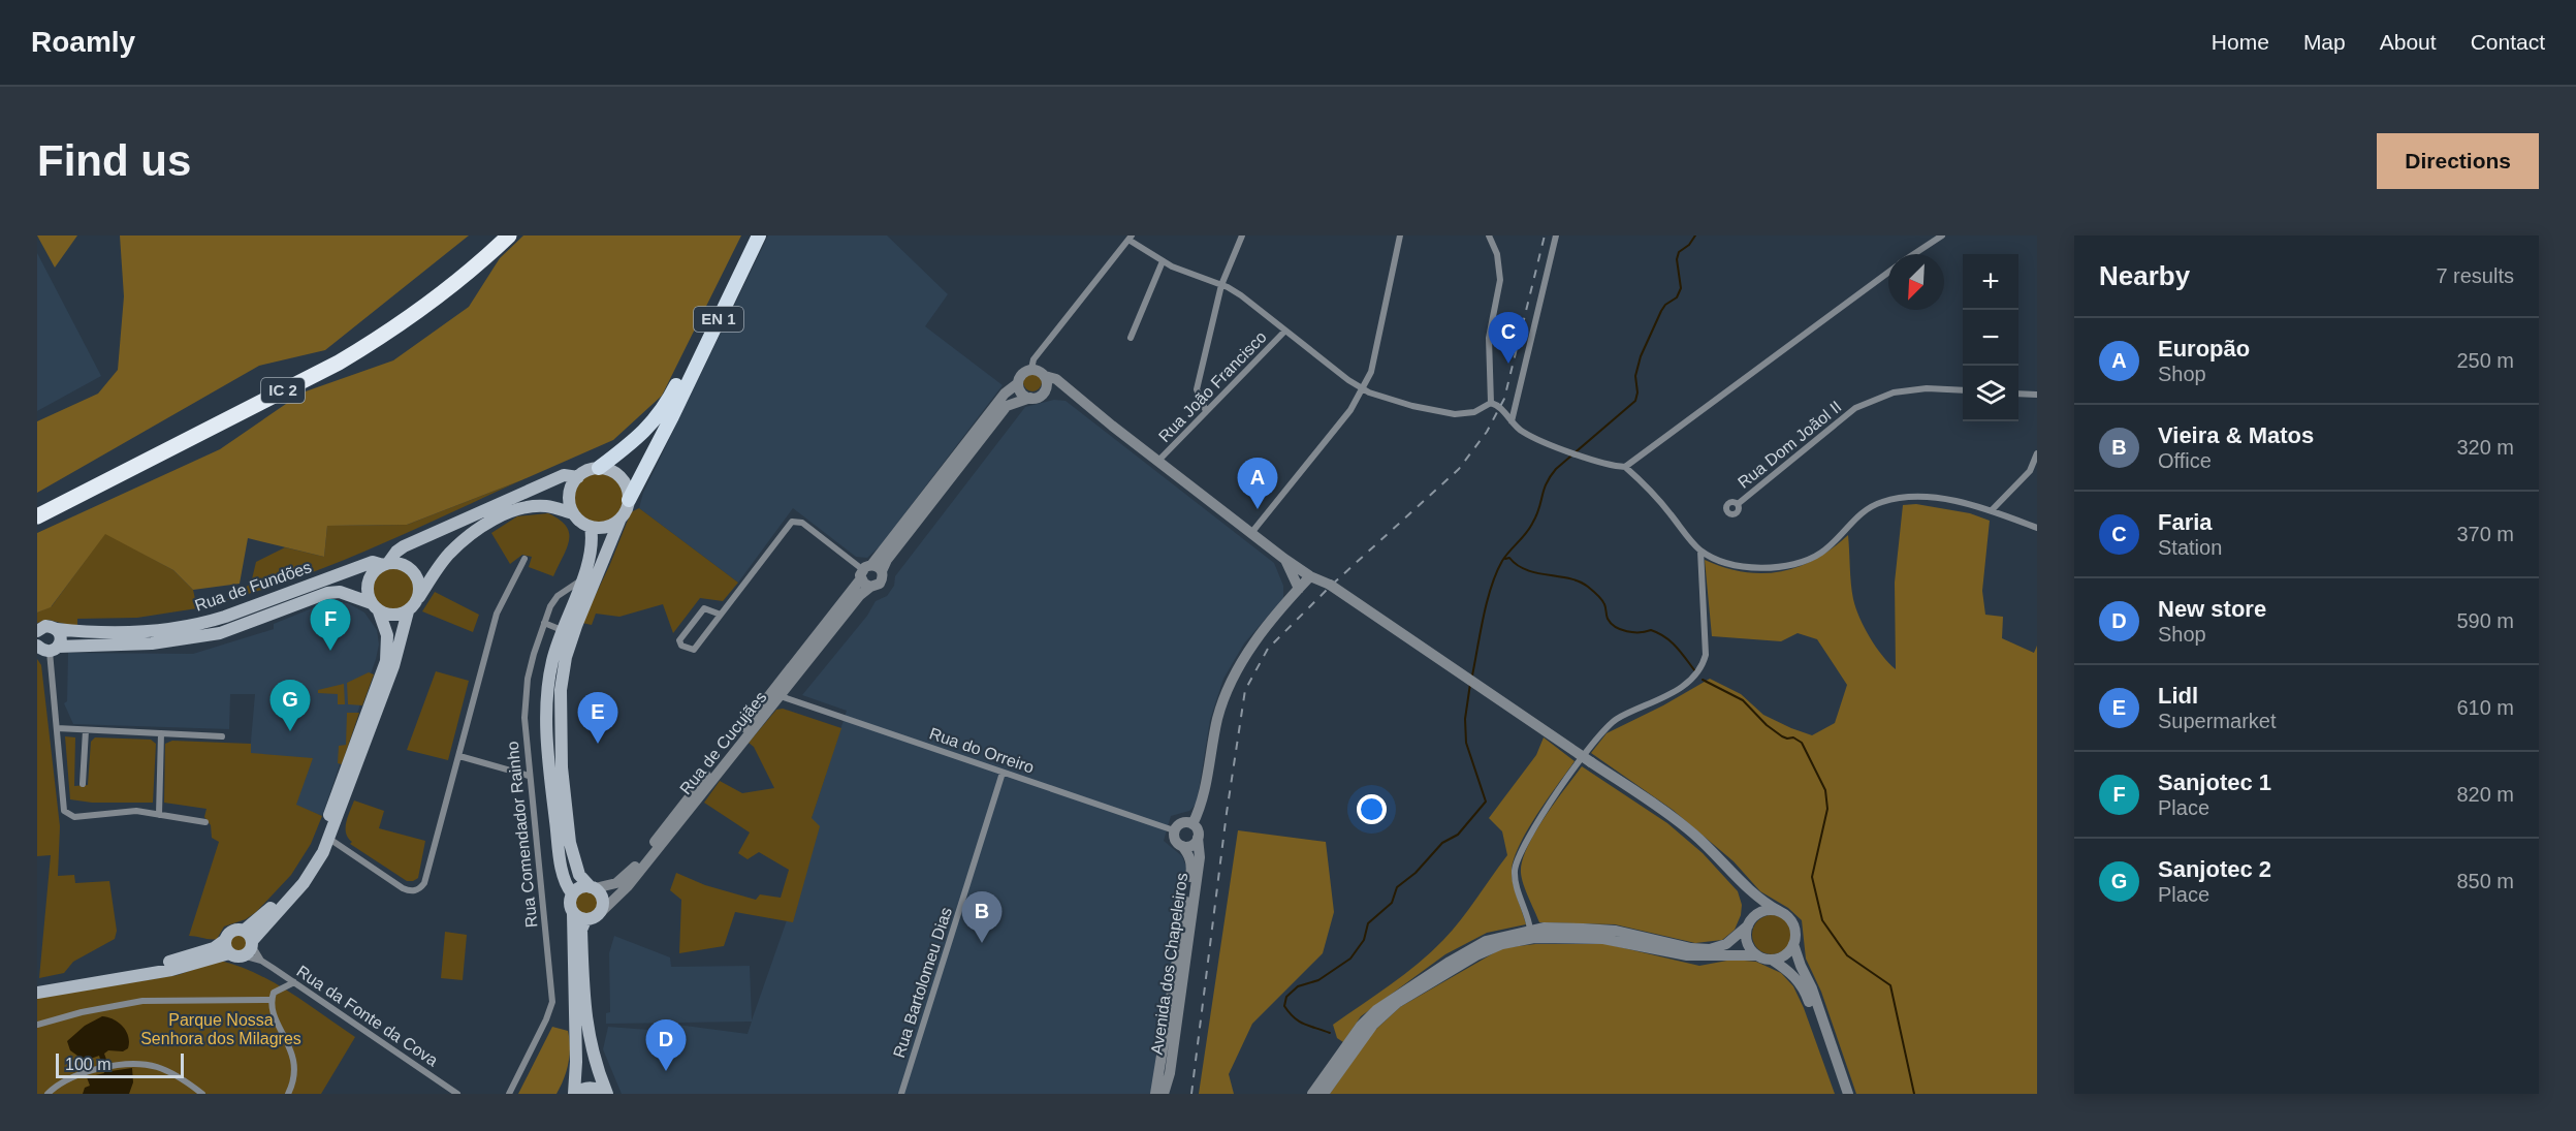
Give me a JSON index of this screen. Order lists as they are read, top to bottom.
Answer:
{
  "streets": {
    "highway": ["IC 2"],
    "main road": ["EN 1", "Rua de Fundões"],
    "street": [
      "Rua João Francisco",
      "Rua Dom Joãol II",
      "Rua de Cucujães",
      "Rua do Orreiro",
      "Rua Comendador Rainho",
      "Avenida dos Chapeleiros",
      "Rua Bartolomeu Dias",
      "Rua da Fonte da Cova"
    ]
  },
  "crossings": [
    ["Rua de Cucujães", "Rua do Orreiro"],
    ["Rua do Orreiro", "Avenida dos Chapeleiros"],
    ["Rua do Orreiro", "Rua Bartolomeu Dias"]
  ],
  "parks": ["Parque Nossa Senhora dos Milagres"],
  "scale_bar": "100 m",
  "north": "bottom left",
  "page": {
    "header": "Roamly",
    "nav": [
      "Home",
      "Map",
      "About",
      "Contact"
    ],
    "buttons": "Directions",
    "title": "Find us",
    "heading": ["Nearby", "7 results"],
    "map_buttons": ["+", "−"],
    "pins": [
      "C",
      "A",
      "F",
      "G",
      "E",
      "B",
      "D"
    ],
    "list": [
      {
        "mark": "A",
        "name": "Europão",
        "note": "Shop",
        "value": "250 m"
      },
      {
        "mark": "B",
        "name": "Vieira & Matos",
        "note": "Office",
        "value": "320 m"
      },
      {
        "mark": "C",
        "name": "Faria",
        "note": "Station",
        "value": "370 m"
      },
      {
        "mark": "D",
        "name": "New store",
        "note": "Shop",
        "value": "590 m"
      },
      {
        "mark": "E",
        "name": "Lidl",
        "note": "Supermarket",
        "value": "610 m"
      },
      {
        "mark": "F",
        "name": "Sanjotec 1",
        "note": "Place",
        "value": "820 m"
      },
      {
        "mark": "G",
        "name": "Sanjotec 2",
        "note": "Place",
        "value": "850 m"
      }
    ],
    "scale": "100 m"
  }
}
